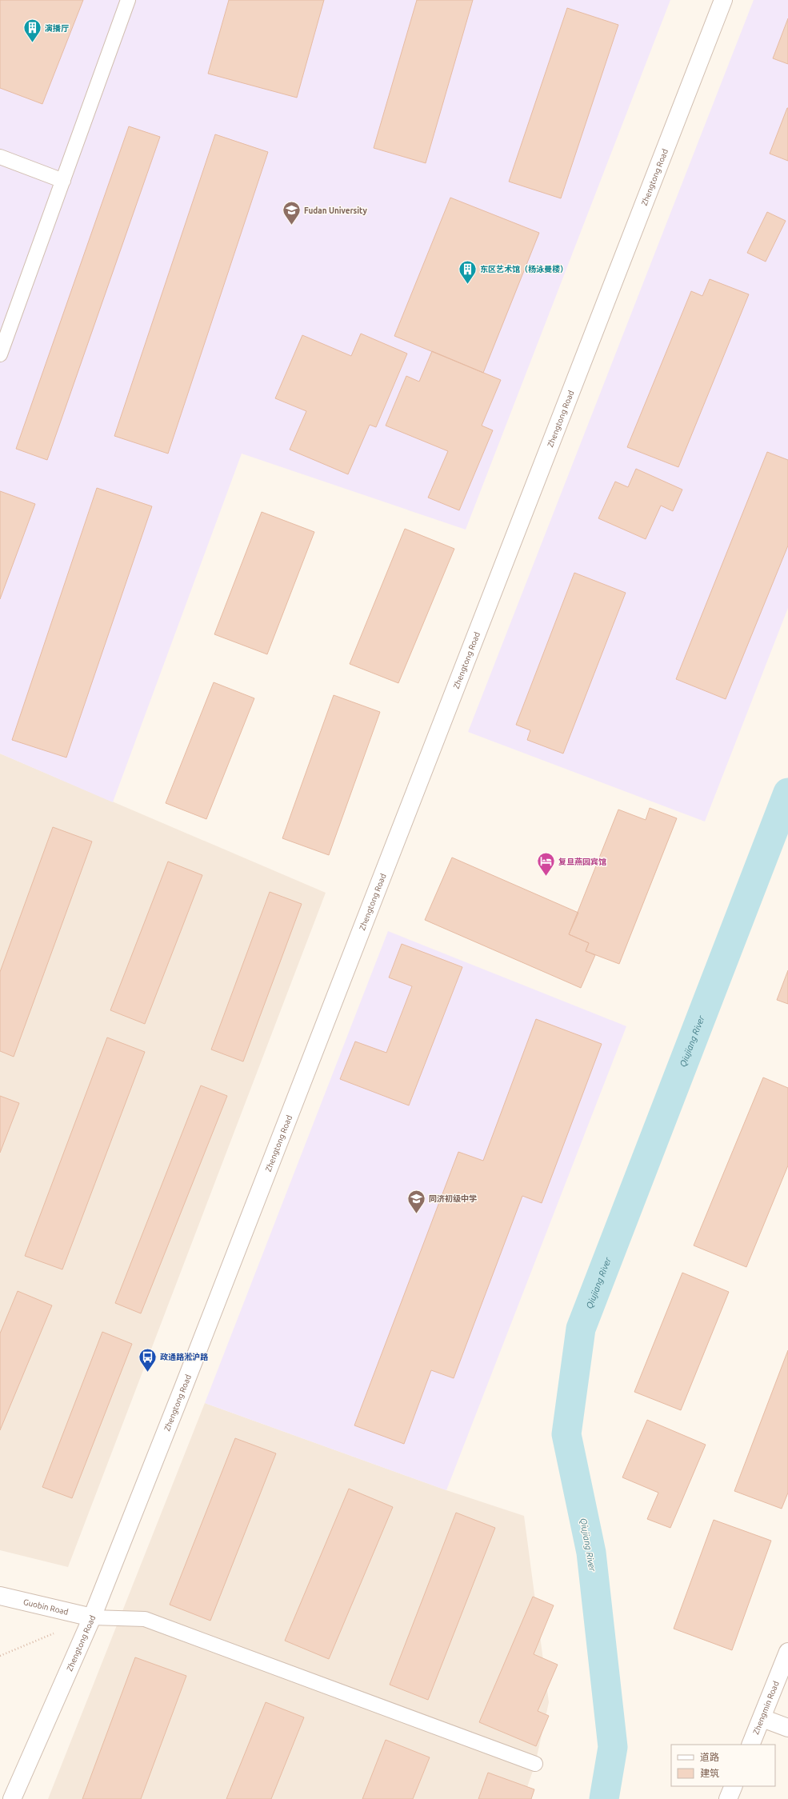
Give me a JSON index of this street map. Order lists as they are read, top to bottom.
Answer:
{
  "streets": {
    "street": ["Zhengtong Road", "Guobin Road", "Zhengmin Road"]
  },
  "crossings": [
    ["Zhengtong Road", "Guobin Road"]
  ],
  "water": ["Qiujiang River"],
  "places": {
    "building": ["演播厅", "东区艺术馆（杨泳曼楼）"],
    "school or university": ["Fudan University", "同济初级中学"],
    "hotel": ["复旦燕园宾馆"],
    "bus stop": ["政通路淞沪路"]
  },
  "legend": ["道路", "建筑"]
}
